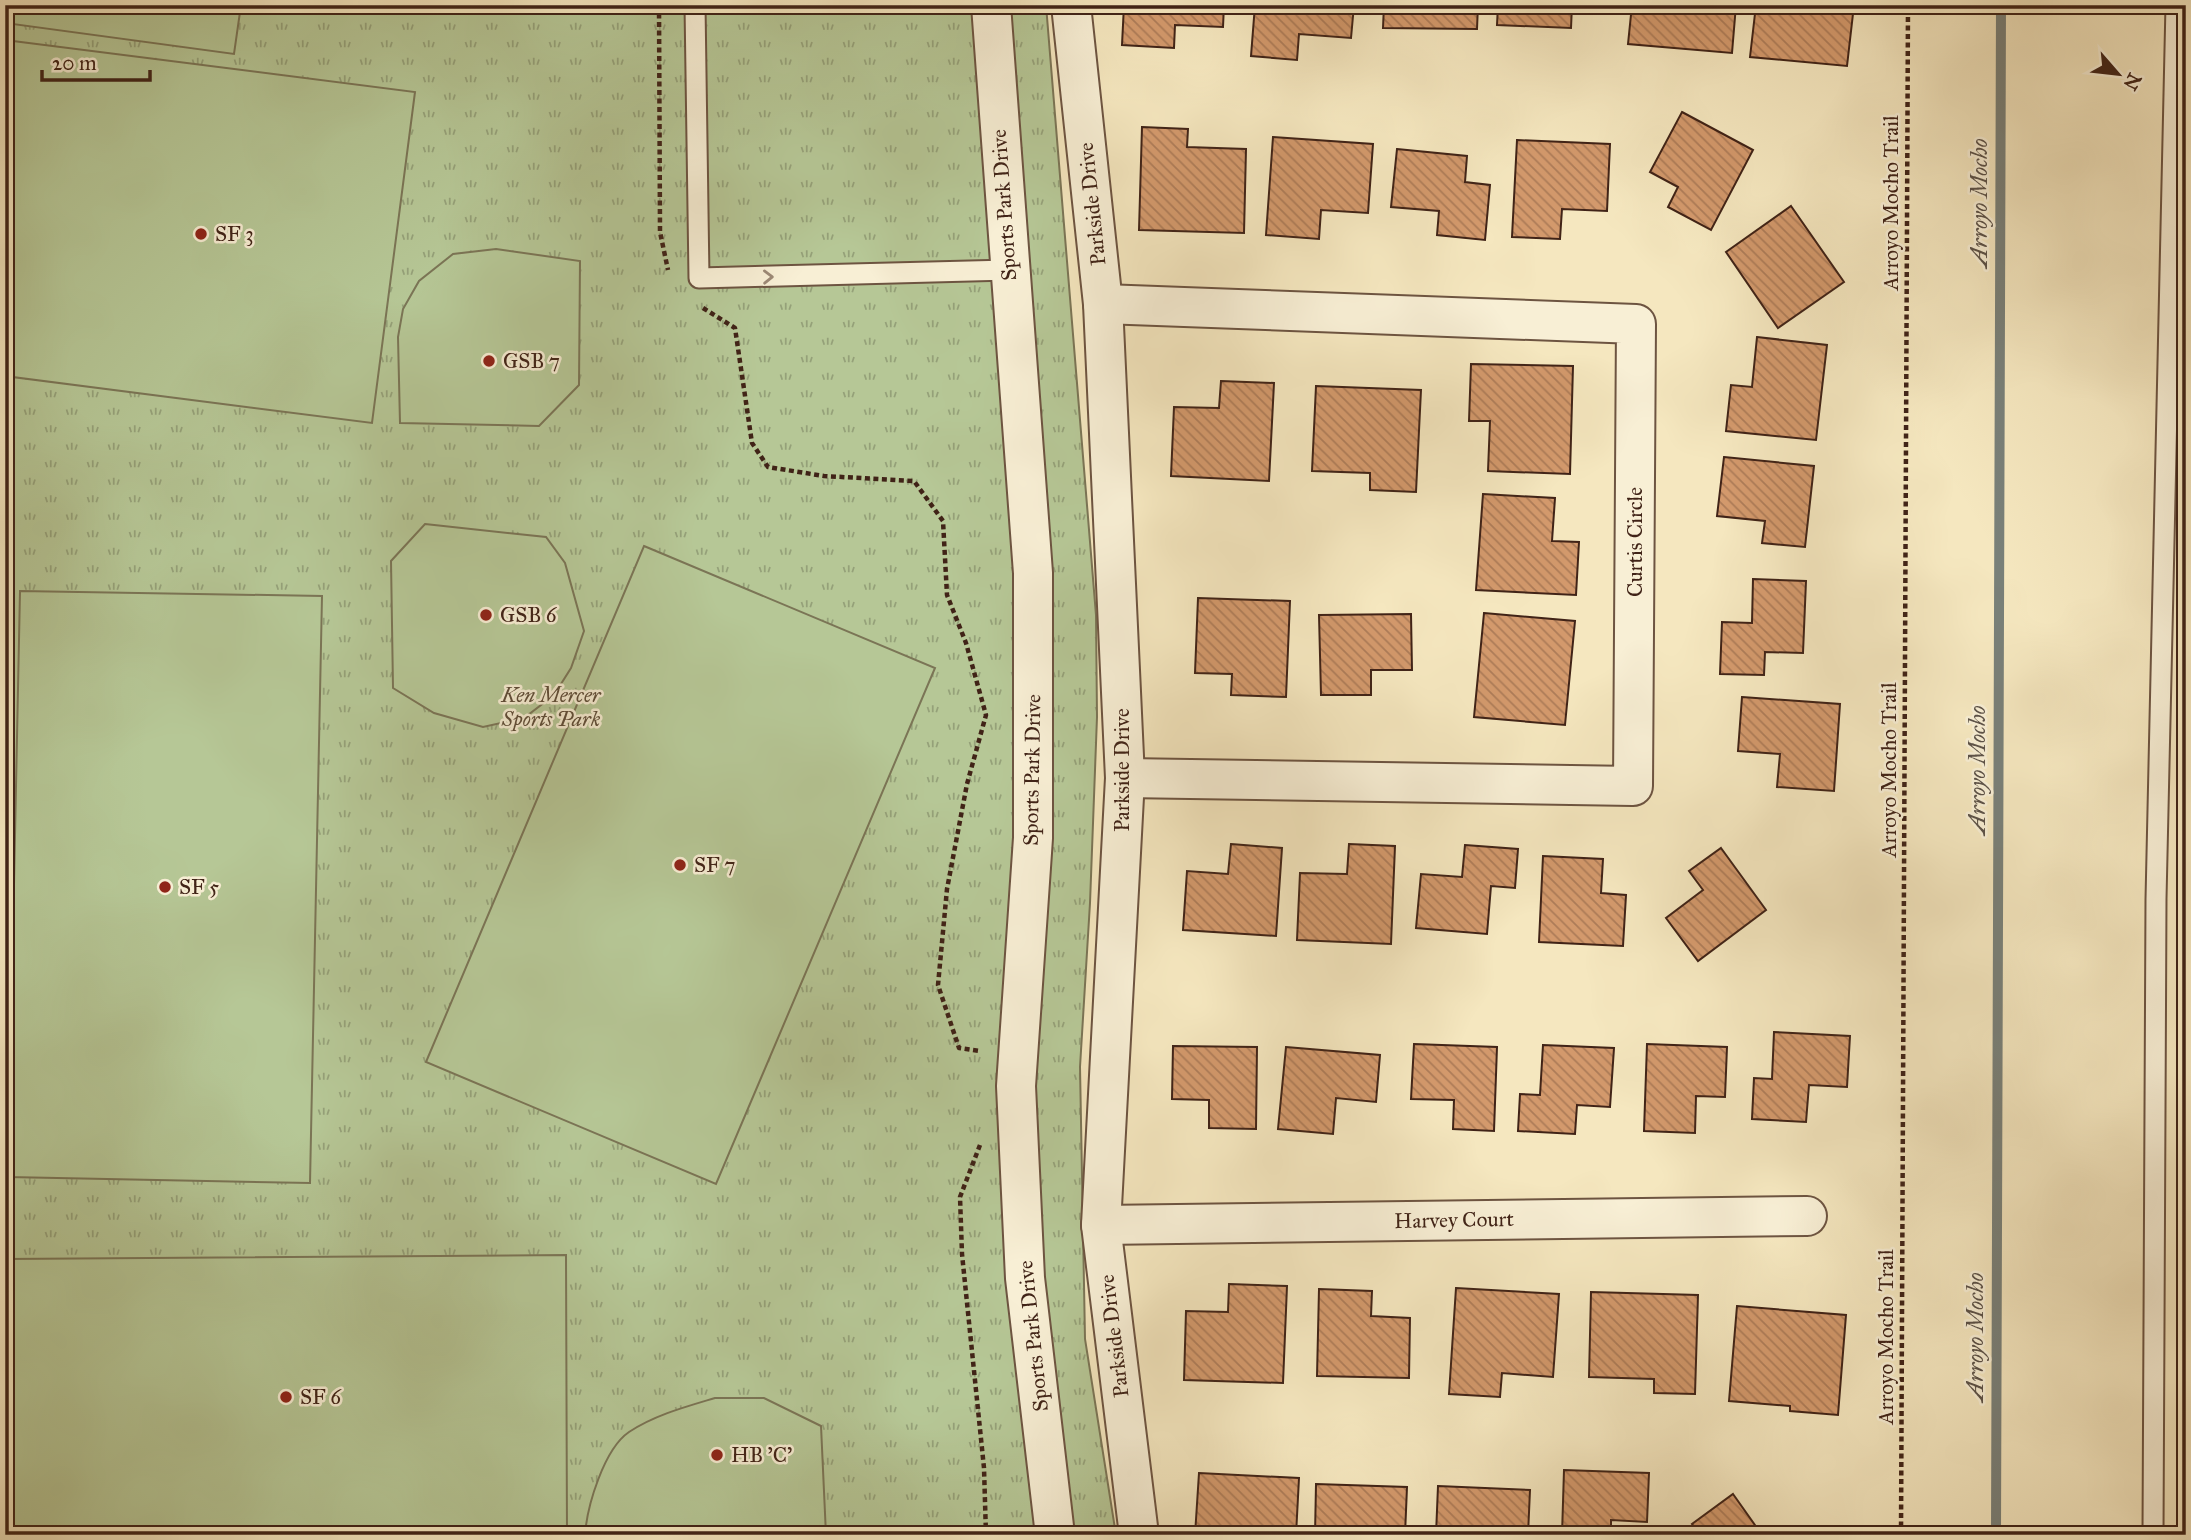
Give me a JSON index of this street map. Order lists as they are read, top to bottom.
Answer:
{
  "streets": {
    "street": [
      "Parkside Drive",
      "Sports Park Drive",
      "Curtis Circle",
      "Harvey Court"
    ],
    "path": ["Arroyo Mocho Trail"]
  },
  "crossings": [
    ["Parkside Drive", "Curtis Circle"],
    ["Parkside Drive", "Harvey Court"]
  ],
  "water": ["Arroyo Mocho"],
  "parks": ["Ken Mercer Sports Park"],
  "places": [
    "SF 3",
    "GSB 7",
    "GSB 6",
    "SF 7",
    "SF 5",
    "SF 6",
    "HB 'C'"
  ],
  "scale_bar": "20 m",
  "north": "bottom right"
}
